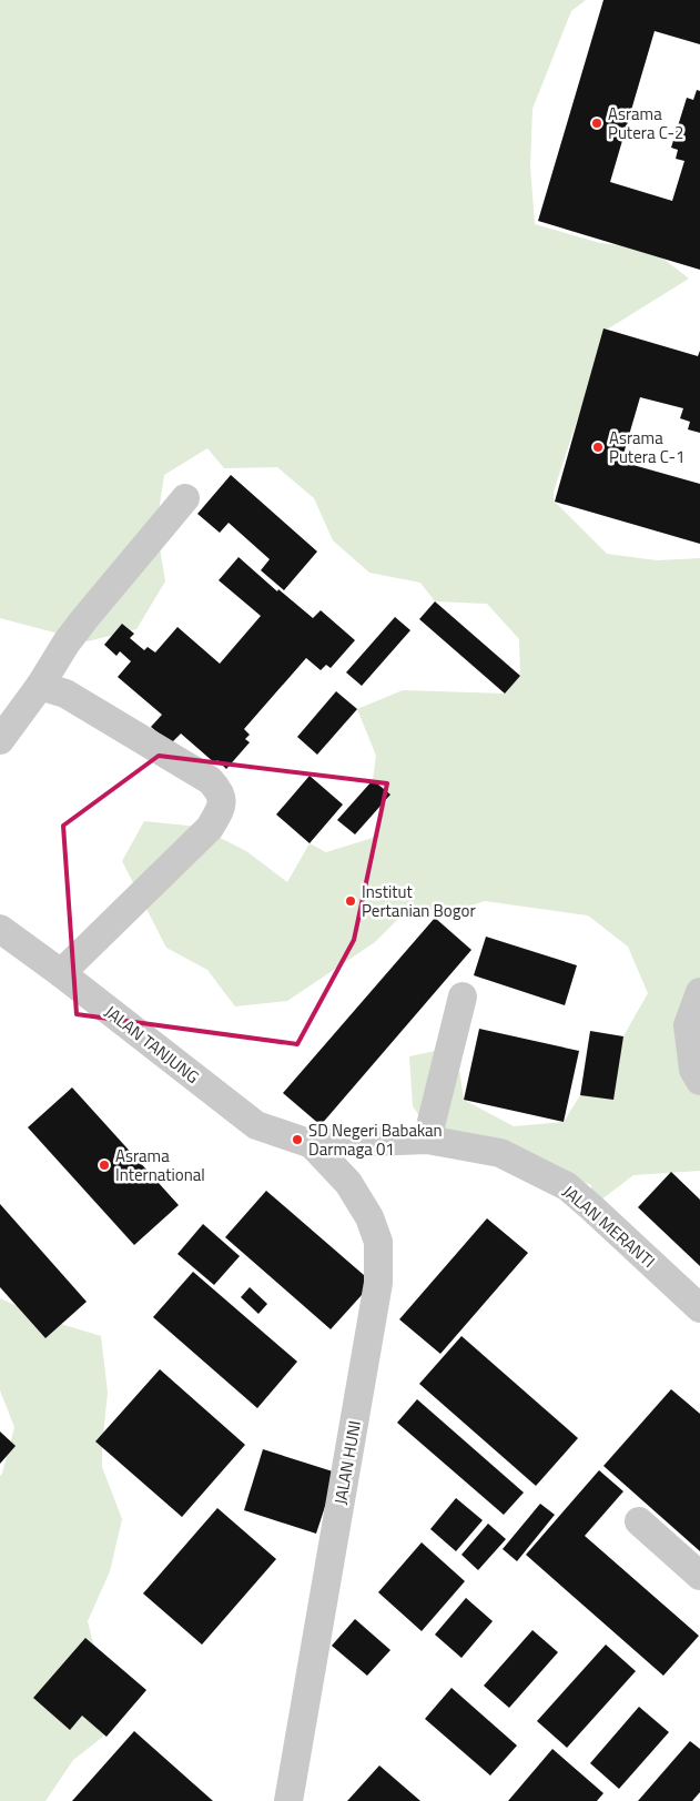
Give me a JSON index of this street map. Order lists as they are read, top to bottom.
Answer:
{
  "streets": {
    "lane": ["JALAN TANJUNG", "JALAN MERANTI", "JALAN HUNI"]
  },
  "crossings": [
    ["JALAN TANJUNG", "JALAN MERANTI"],
    ["JALAN TANJUNG", "JALAN HUNI"],
    ["JALAN MERANTI", "JALAN HUNI"]
  ],
  "places": [
    "Asrama Putera C-2",
    "Asrama Putera C-1",
    "Institut Pertanian Bogor",
    "SD Negeri Babakan Darmaga 01",
    "Asrama International"
  ]
}
